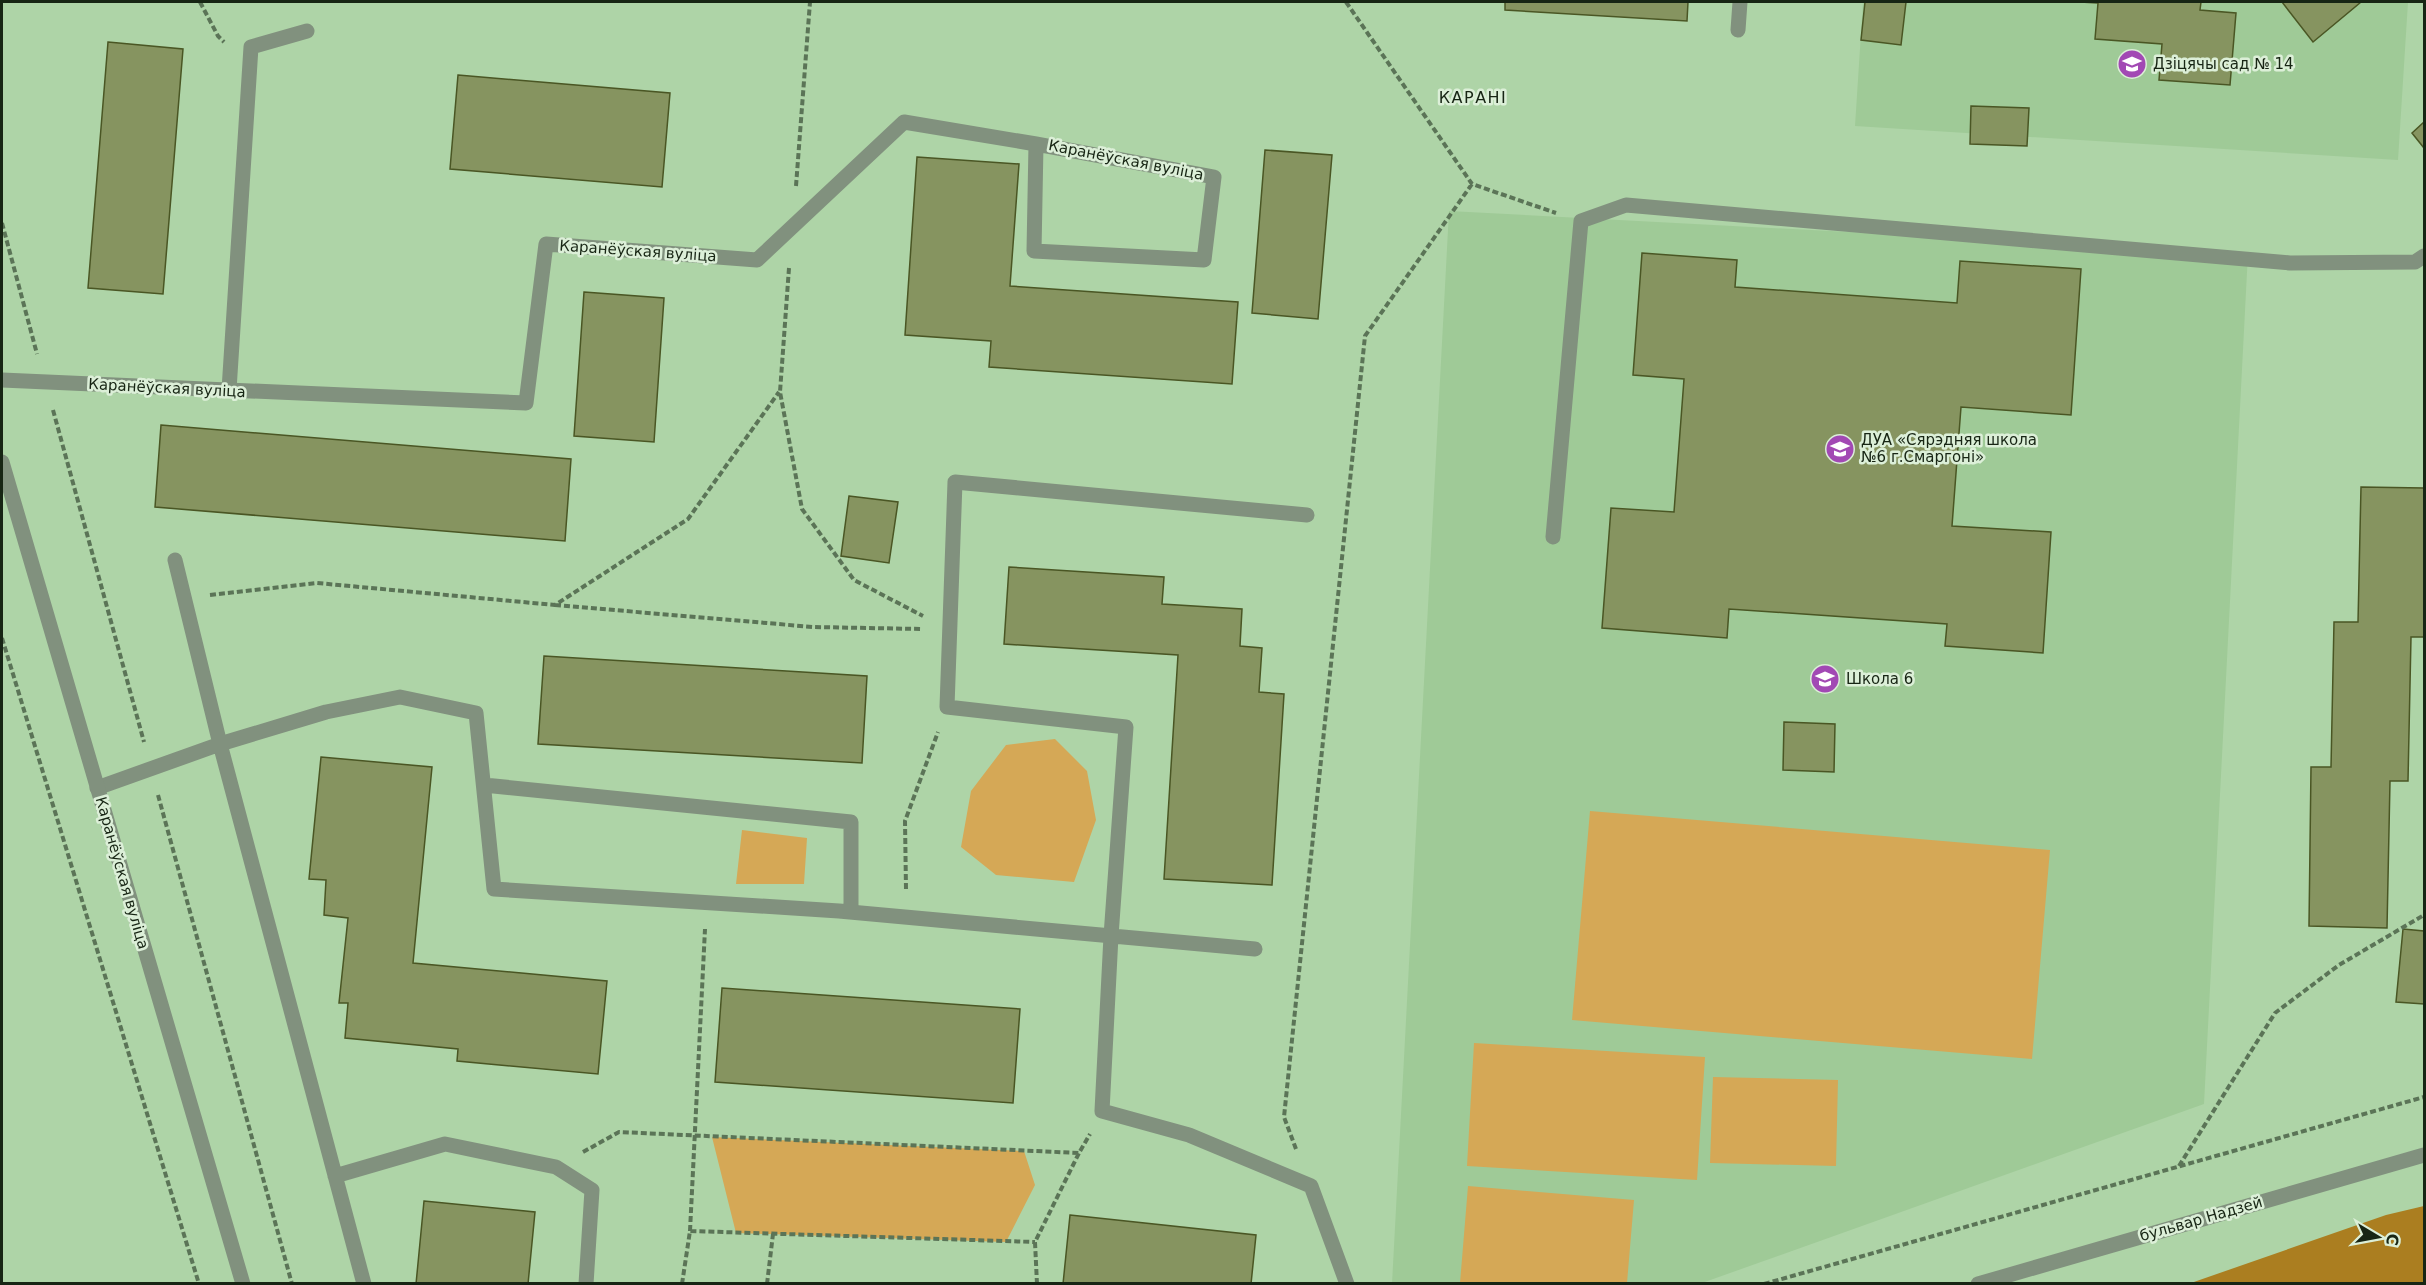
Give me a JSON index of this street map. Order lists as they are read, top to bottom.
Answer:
{
  "streets": {
    "street": ["Каранёўская вуліца", "бульвар Надзей"]
  },
  "districts": ["КАРАНІ"],
  "places": {
    "school or university": ["Дзіцячы сад № 14", "ДУА «Сярэдняя школа №6 г.Смаргоні»", "Школа 6"]
  },
  "north": "right"
}
